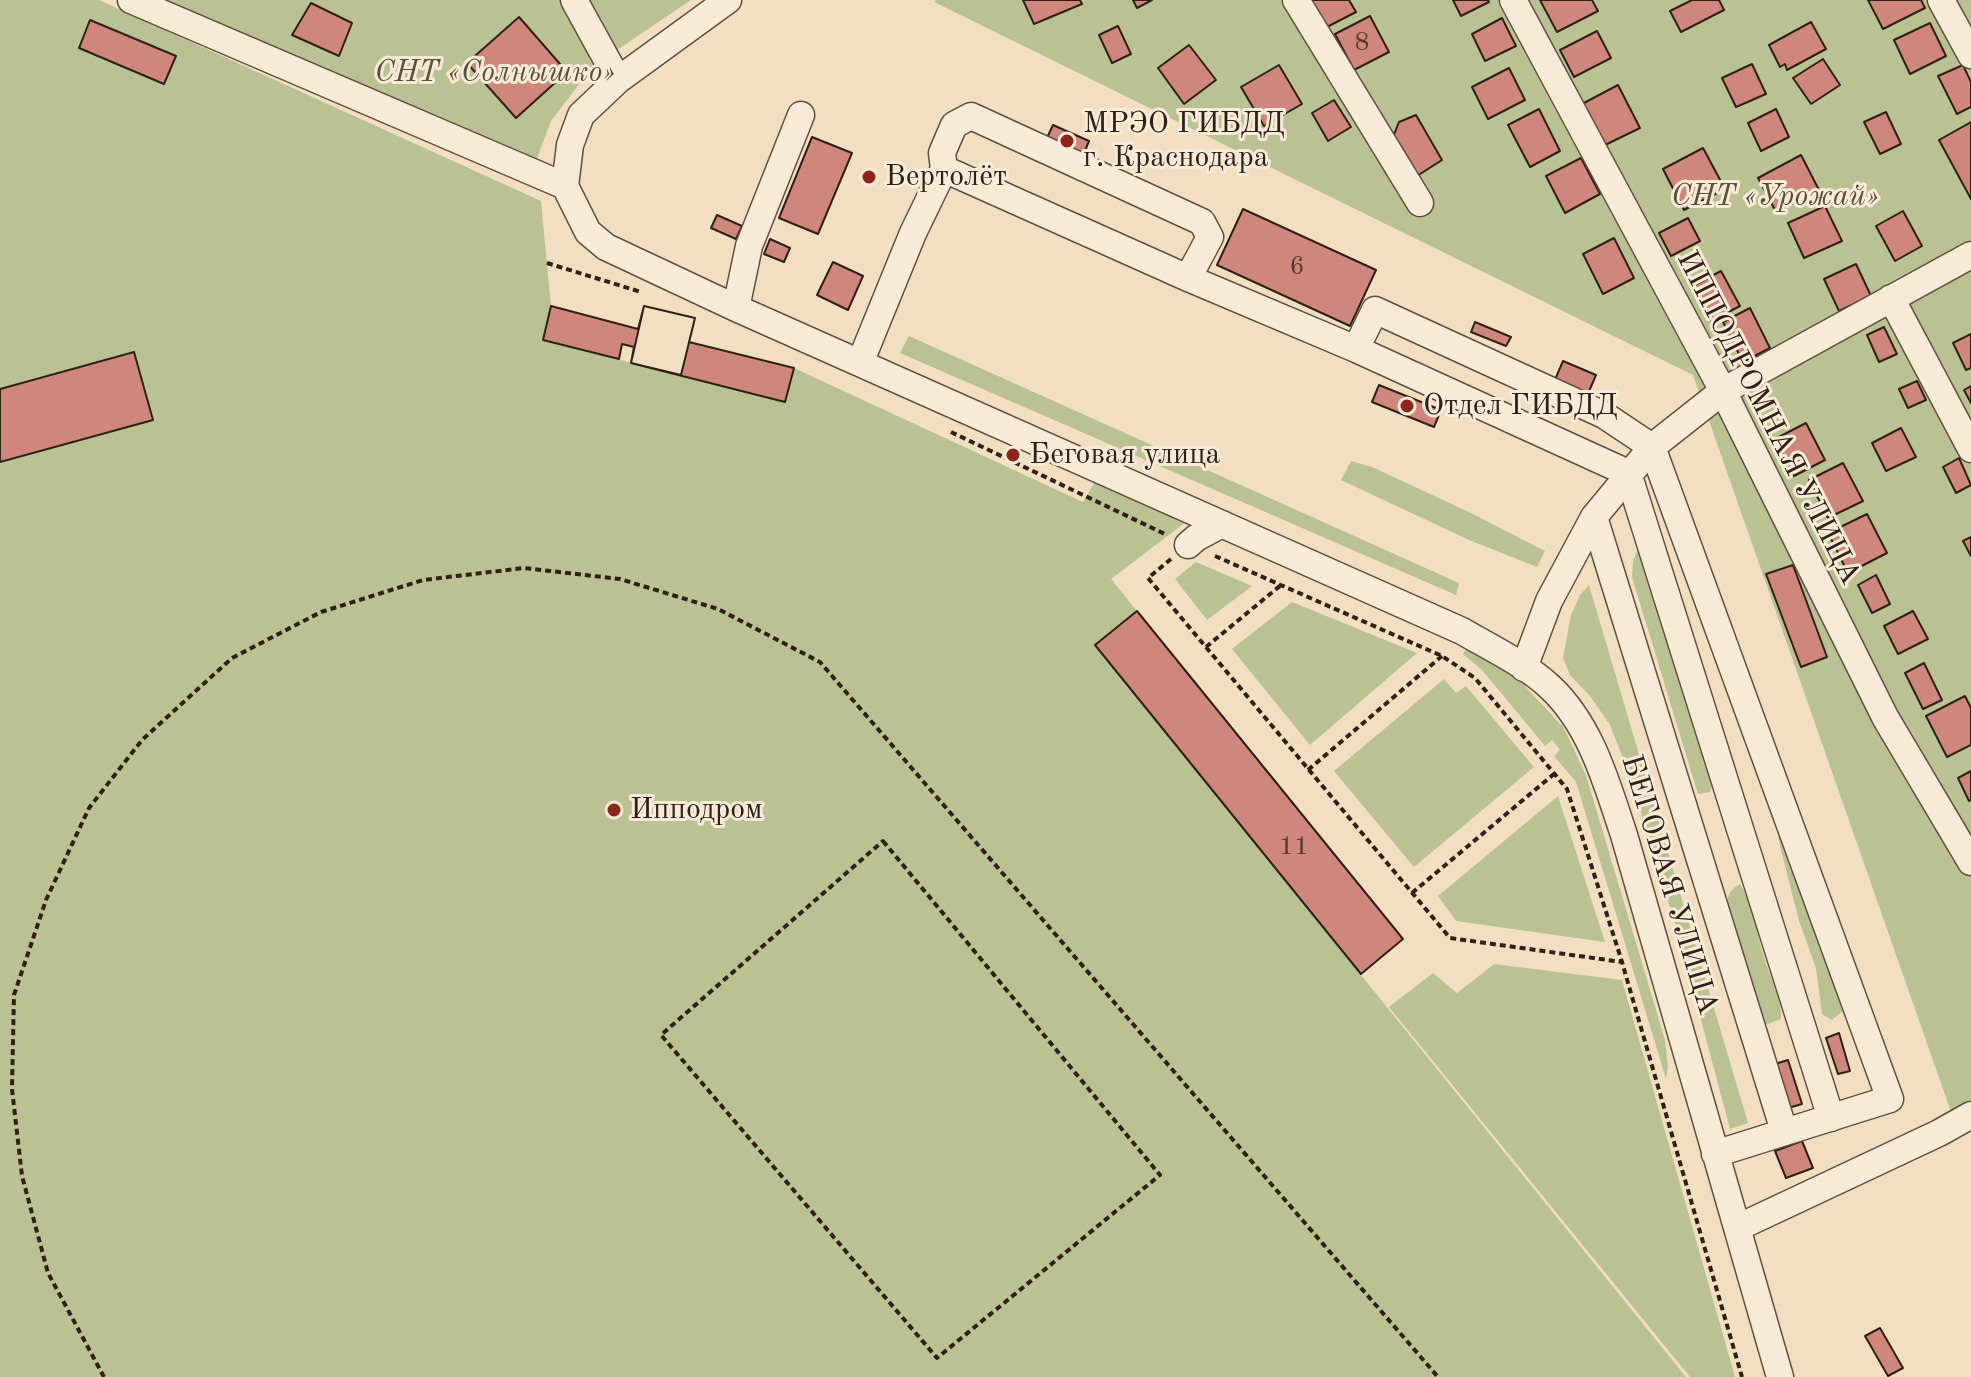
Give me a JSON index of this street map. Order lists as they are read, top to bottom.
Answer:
{
  "streets": {
    "street": ["ИППОДРОМНАЯ УЛИЦА", "БЕГОВАЯ УЛИЦА"]
  },
  "parks": ["СНТ «Солнышко»", "СНТ «Урожай»"],
  "places": [
    "МРЭО ГИБДД г. Краснодара",
    "Вертолёт",
    "Отдел ГИБДД",
    "Беговая улица",
    "Ипподром"
  ],
  "house_numbers": ["8", "6", "11"]
}
